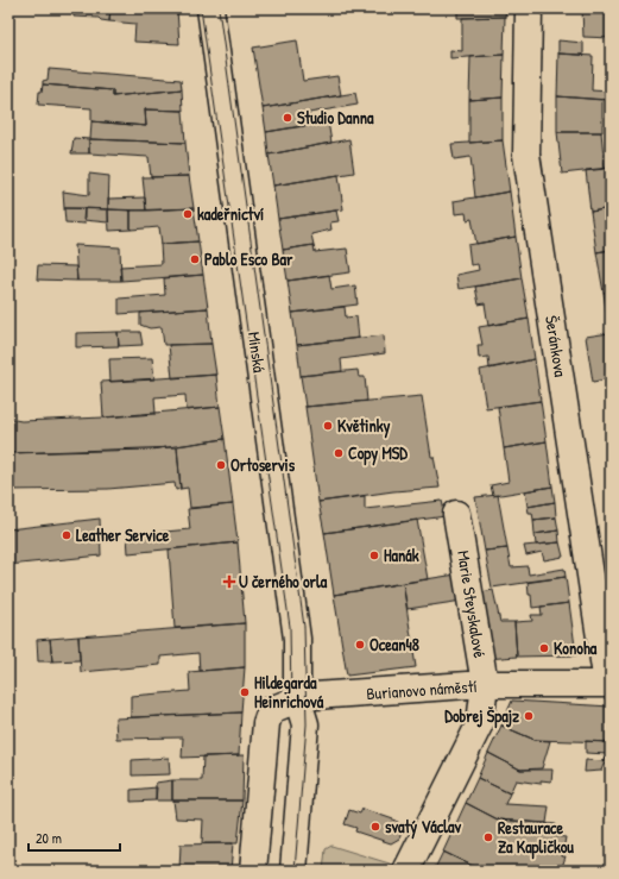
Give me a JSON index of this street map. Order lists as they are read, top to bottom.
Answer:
{
  "streets": {
    "street": [
      "Šeránkova",
      "Minská",
      "Marie Steyskalové",
      "Burianovo náměstí"
    ]
  },
  "crossings": [
    ["Minská", "Burianovo náměstí"],
    ["Marie Steyskalové", "Burianovo náměstí"]
  ],
  "places": {
    "other": [
      "Studio Danna",
      "kadeřnictví",
      "Pablo Esco Bar",
      "Květinky",
      "Copy MSD",
      "Ortoservis",
      "Leather Service",
      "Hanák",
      "Ocean48",
      "Konoha",
      "Hildegarda Heinrichová",
      "Dobrej Špajz",
      "svatý Václav",
      "Restaurace Za Kapličkou"
    ],
    "health": ["U černého orla"]
  },
  "scale_bar": "20 m"
}
